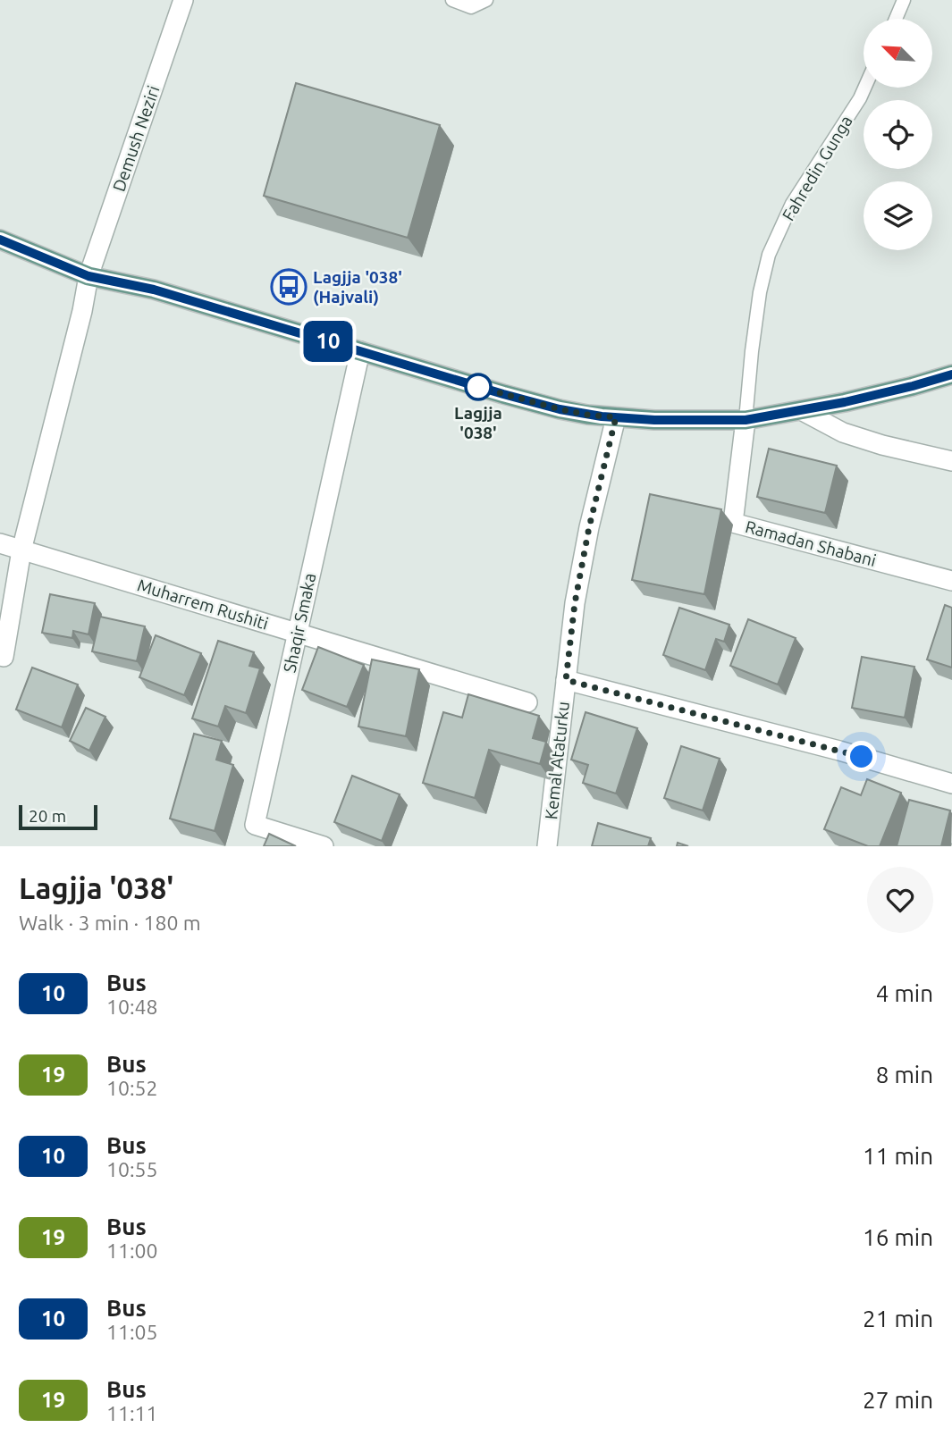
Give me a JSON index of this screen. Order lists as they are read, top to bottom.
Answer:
{
  "streets": {
    "street": [
      "Demush Neziri",
      "Ramadan Shabani",
      "Muharrem Rushiti",
      "Shaqir Smaka",
      "Kemal Ataturku"
    ],
    "lane": ["Fahredin Gunga"]
  },
  "crossings": [
    ["Fahredin Gunga", "Ramadan Shabani"],
    ["Muharrem Rushiti", "Shaqir Smaka"]
  ],
  "places": {
    "bus stop": ["Lagjja '038' (Hajvali)"],
    "other": ["Lagjja '038'"]
  },
  "lines": ["bus line 10"],
  "scale_bar": "20 m",
  "north": "top left",
  "page": {
    "on_map": "10",
    "scale": "20 m",
    "heading": ["Lagjja '038'", "Walk · 3 min · 180 m"],
    "list": [
      {
        "mark": "10",
        "name": "Bus",
        "note": "10:48",
        "value": "4 min"
      },
      {
        "mark": "19",
        "name": "Bus",
        "note": "10:52",
        "value": "8 min"
      },
      {
        "mark": "10",
        "name": "Bus",
        "note": "10:55",
        "value": "11 min"
      },
      {
        "mark": "19",
        "name": "Bus",
        "note": "11:00",
        "value": "16 min"
      },
      {
        "mark": "10",
        "name": "Bus",
        "note": "11:05",
        "value": "21 min"
      },
      {
        "mark": "19",
        "name": "Bus",
        "note": "11:11",
        "value": "27 min"
      }
    ]
  }
}
